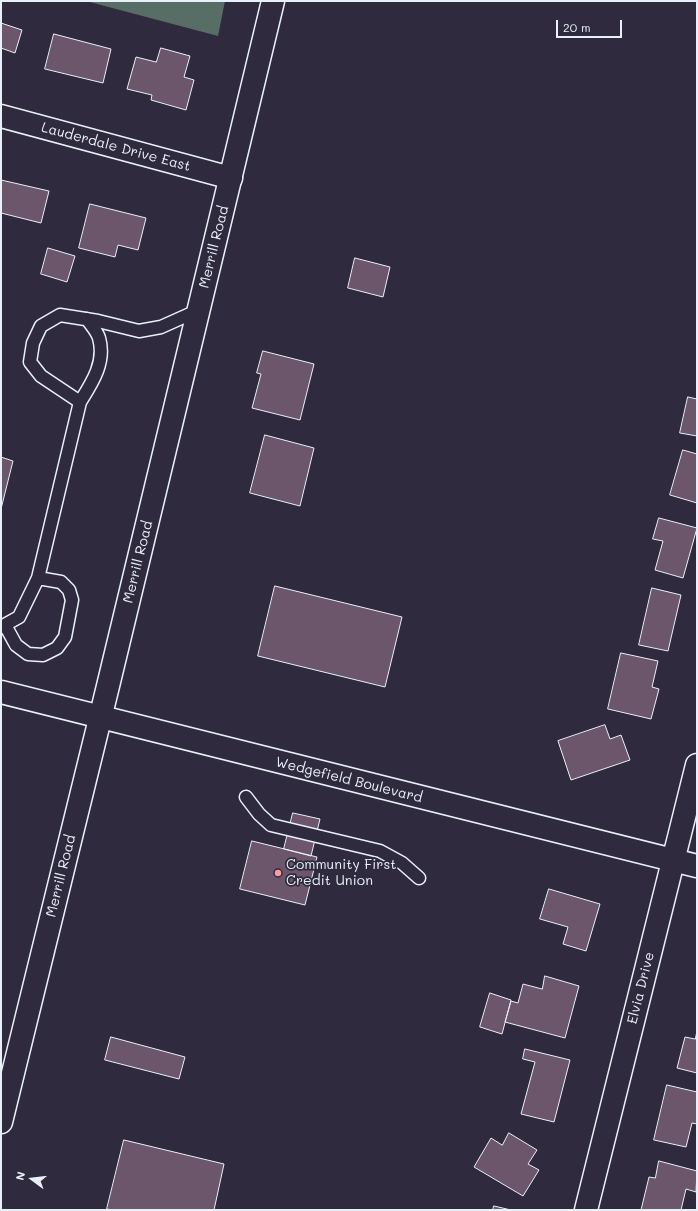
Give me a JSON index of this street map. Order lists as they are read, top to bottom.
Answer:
{
  "streets": {
    "street": [
      "Lauderdale Drive East",
      "Merrill Road",
      "Wedgefield Boulevard",
      "Elvia Drive"
    ]
  },
  "crossings": [
    ["Lauderdale Drive East", "Merrill Road"],
    ["Merrill Road", "Wedgefield Boulevard"],
    ["Wedgefield Boulevard", "Elvia Drive"]
  ],
  "places": ["Community First Credit Union"],
  "scale_bar": "20 m",
  "north": "left"
}
